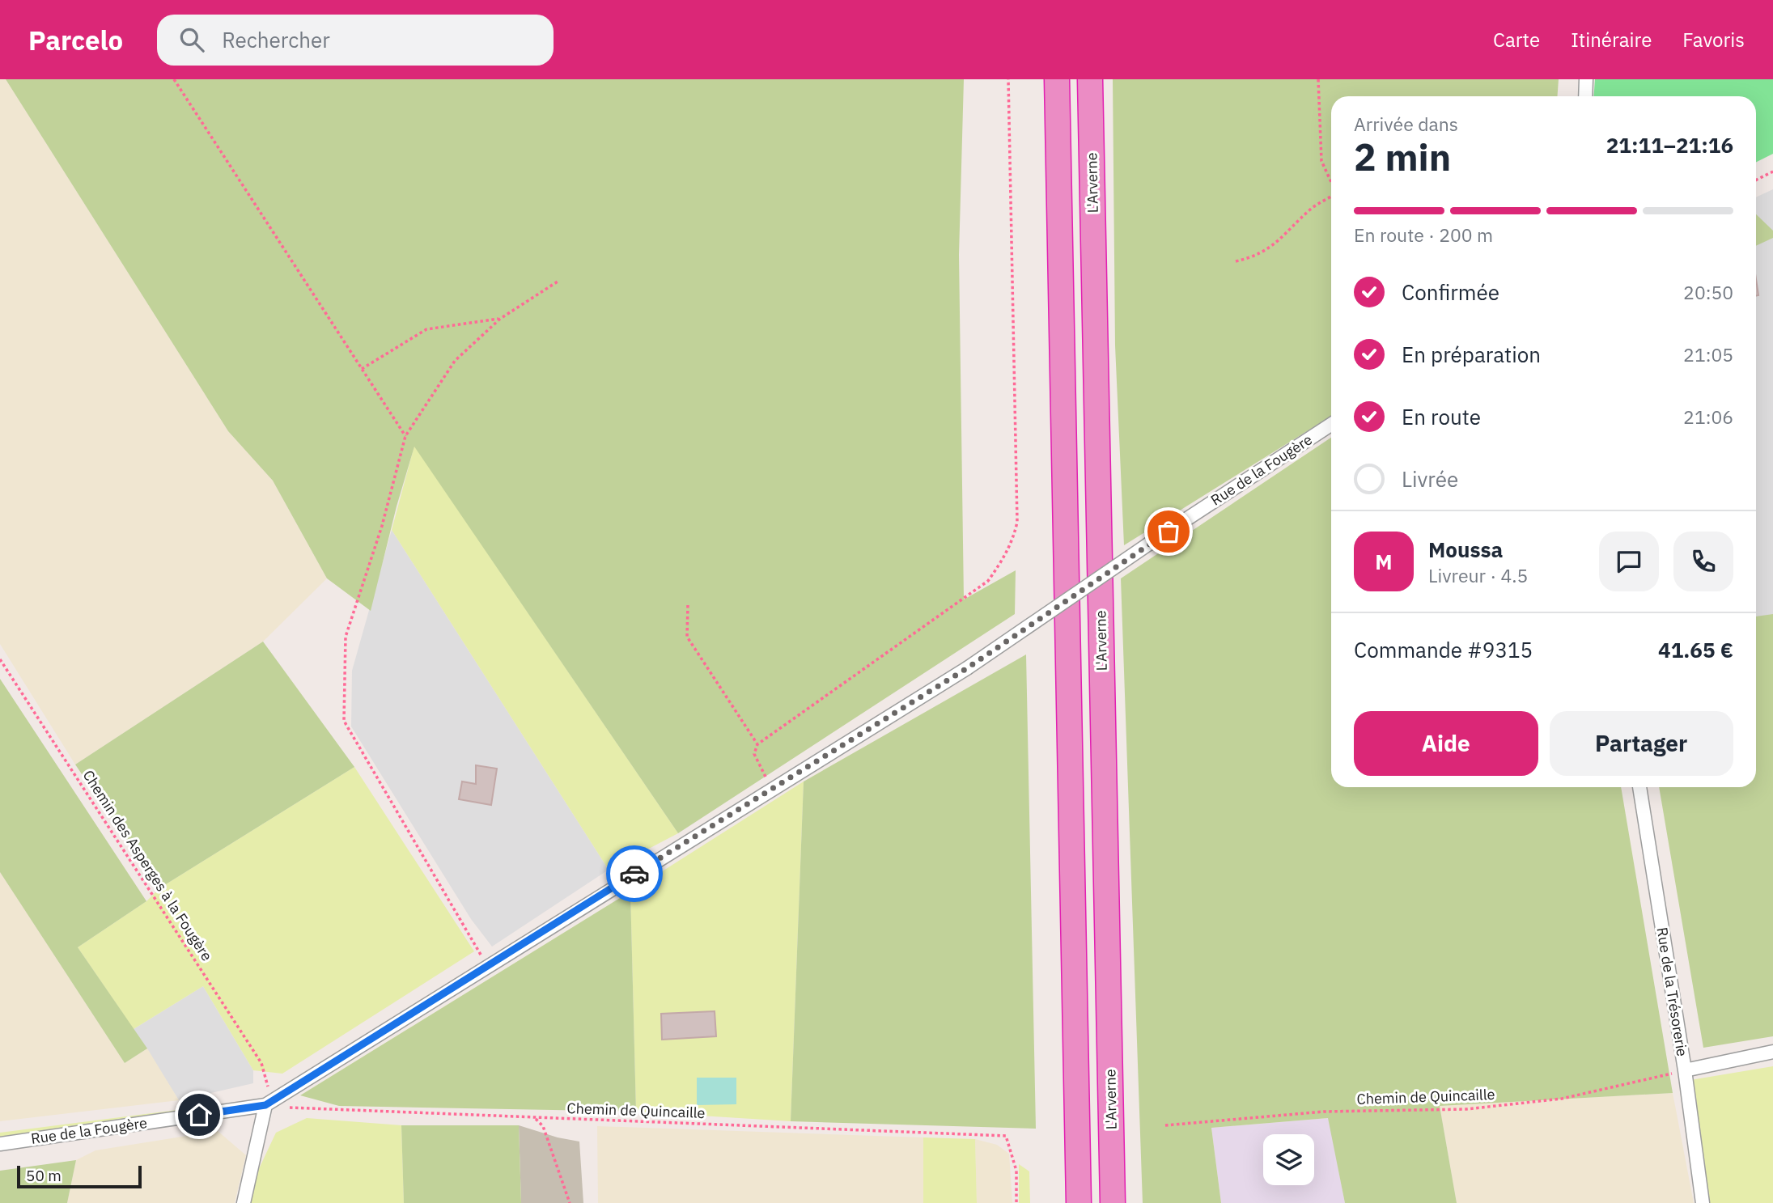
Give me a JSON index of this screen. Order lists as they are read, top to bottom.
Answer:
{
  "streets": {
    "highway": ["L'Arverne"],
    "street": ["Rue de la Fougère", "Rue de la Trésorerie"],
    "path": ["Chemin des Asperges à la Fougère", "Chemin de Quincaille"]
  },
  "crossings": [
    ["Rue de la Fougère", "Chemin de Quincaille"],
    ["Rue de la Trésorerie", "Chemin de Quincaille"]
  ],
  "scale_bar": "50 m",
  "page": {
    "header": "Parcelo",
    "search": "Rechercher",
    "nav": ["Carte", "Itinéraire", "Favoris"],
    "heading": ["2 min", "Arrivée dans", "21:11–21:16"],
    "panel": [
      "Moussa",
      "Livreur · 4.5",
      "Commande #9315",
      "41.65 €"
    ],
    "bar": "En route · 200 m",
    "list": [
      ["Confirmée", "20:50"],
      ["En préparation", "21:05"],
      ["En route", "21:06"],
      "Livrée"
    ],
    "round": "M",
    "buttons": ["Aide", "Partager"],
    "scale": "50 m"
  }
}
